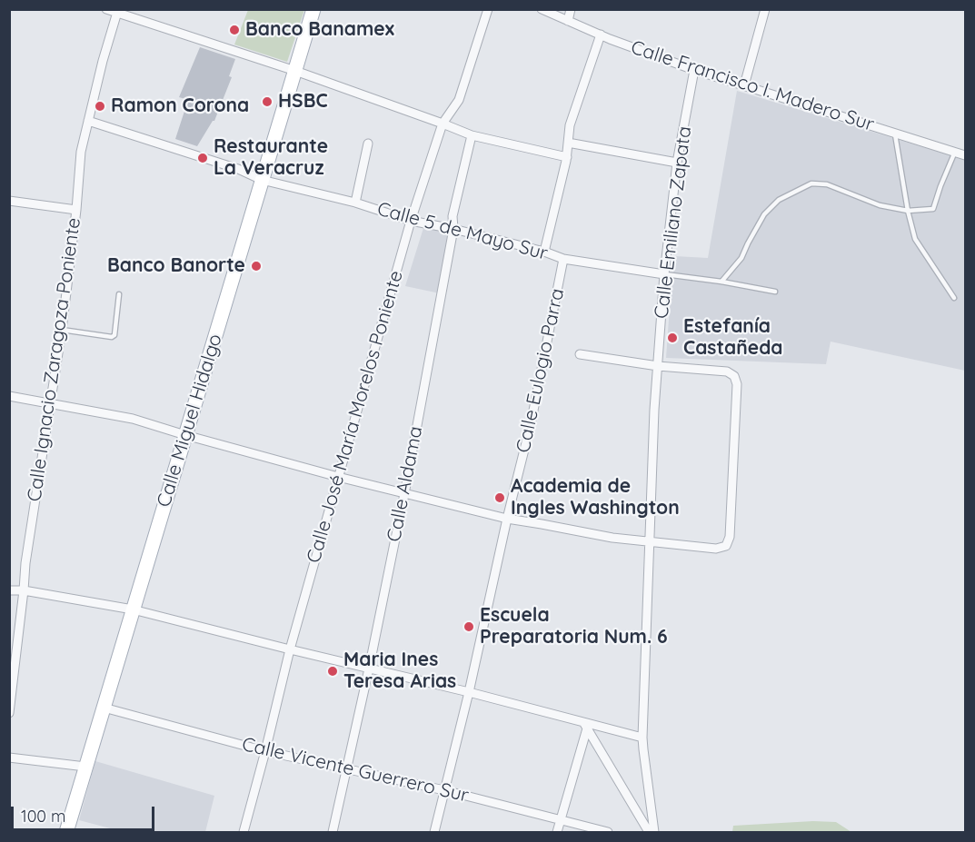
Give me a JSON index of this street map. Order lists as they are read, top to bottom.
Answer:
{
  "streets": {
    "main road": ["Calle Miguel Hidalgo"],
    "street": [
      "Calle Francisco I. Madero Sur",
      "Calle Emiliano Zapata",
      "Calle 5 de Mayo Sur",
      "Calle Ignacio Zaragoza Poniente",
      "Calle Eulogio Parra",
      "Calle José María Morelos Poniente",
      "Calle Aldama",
      "Calle Vicente Guerrero Sur"
    ]
  },
  "crossings": [
    ["Calle Francisco I. Madero Sur", "Calle Emiliano Zapata"],
    ["Calle Emiliano Zapata", "Calle 5 de Mayo Sur"],
    ["Calle 5 de Mayo Sur", "Calle Ignacio Zaragoza Poniente"],
    ["Calle 5 de Mayo Sur", "Calle Eulogio Parra"],
    ["Calle 5 de Mayo Sur", "Calle José María Morelos Poniente"],
    ["Calle 5 de Mayo Sur", "Calle Miguel Hidalgo"],
    ["Calle 5 de Mayo Sur", "Calle Aldama"],
    ["Calle Eulogio Parra", "Calle Vicente Guerrero Sur"],
    ["Calle José María Morelos Poniente", "Calle Vicente Guerrero Sur"],
    ["Calle Miguel Hidalgo", "Calle Vicente Guerrero Sur"],
    ["Calle Aldama", "Calle Vicente Guerrero Sur"]
  ],
  "places": [
    "Banco Banamex",
    "HSBC",
    "Ramon Corona",
    "Restaurante La Veracruz",
    "Banco Banorte",
    "Estefanía Castañeda",
    "Academia de Ingles Washington",
    "Escuela Preparatoria Num. 6",
    "Maria Ines Teresa Arias"
  ],
  "scale_bar": "100 m"
}
